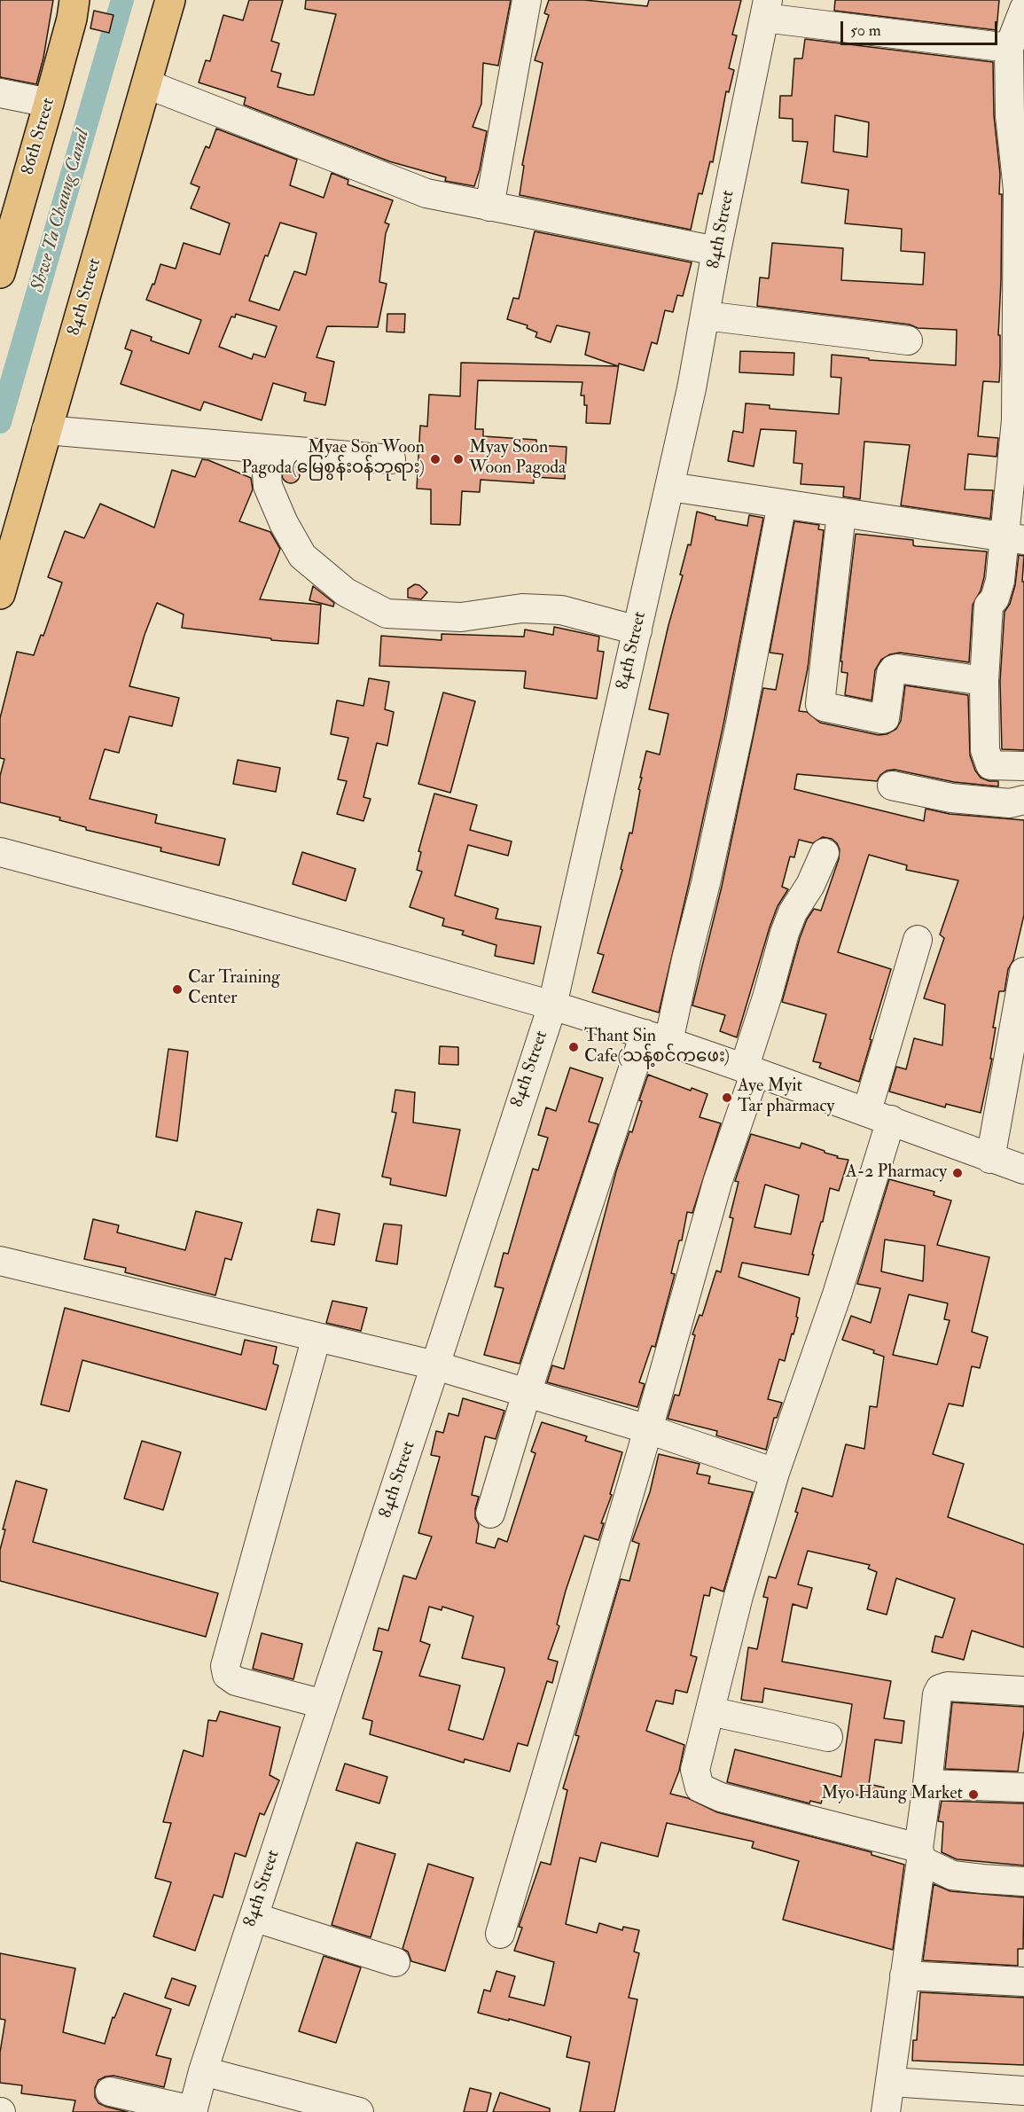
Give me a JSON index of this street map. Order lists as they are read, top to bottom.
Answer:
{
  "streets": {
    "main road": ["86th Street", "84th Street"]
  },
  "water": ["Shwe Ta Chaung Canal"],
  "places": [
    "Myae Son Woon Pagoda(မြေစွန်း၀န်ဘုရား)",
    "Myay Soon Woon Pagoda",
    "Car Training Center",
    "Thant Sin Cafe(သန့်စင်ကဖေး)",
    "Aye Myit Tar pharmacy",
    "A-2 Pharmacy",
    "Myo Haung Market"
  ],
  "scale_bar": "50 m"
}
